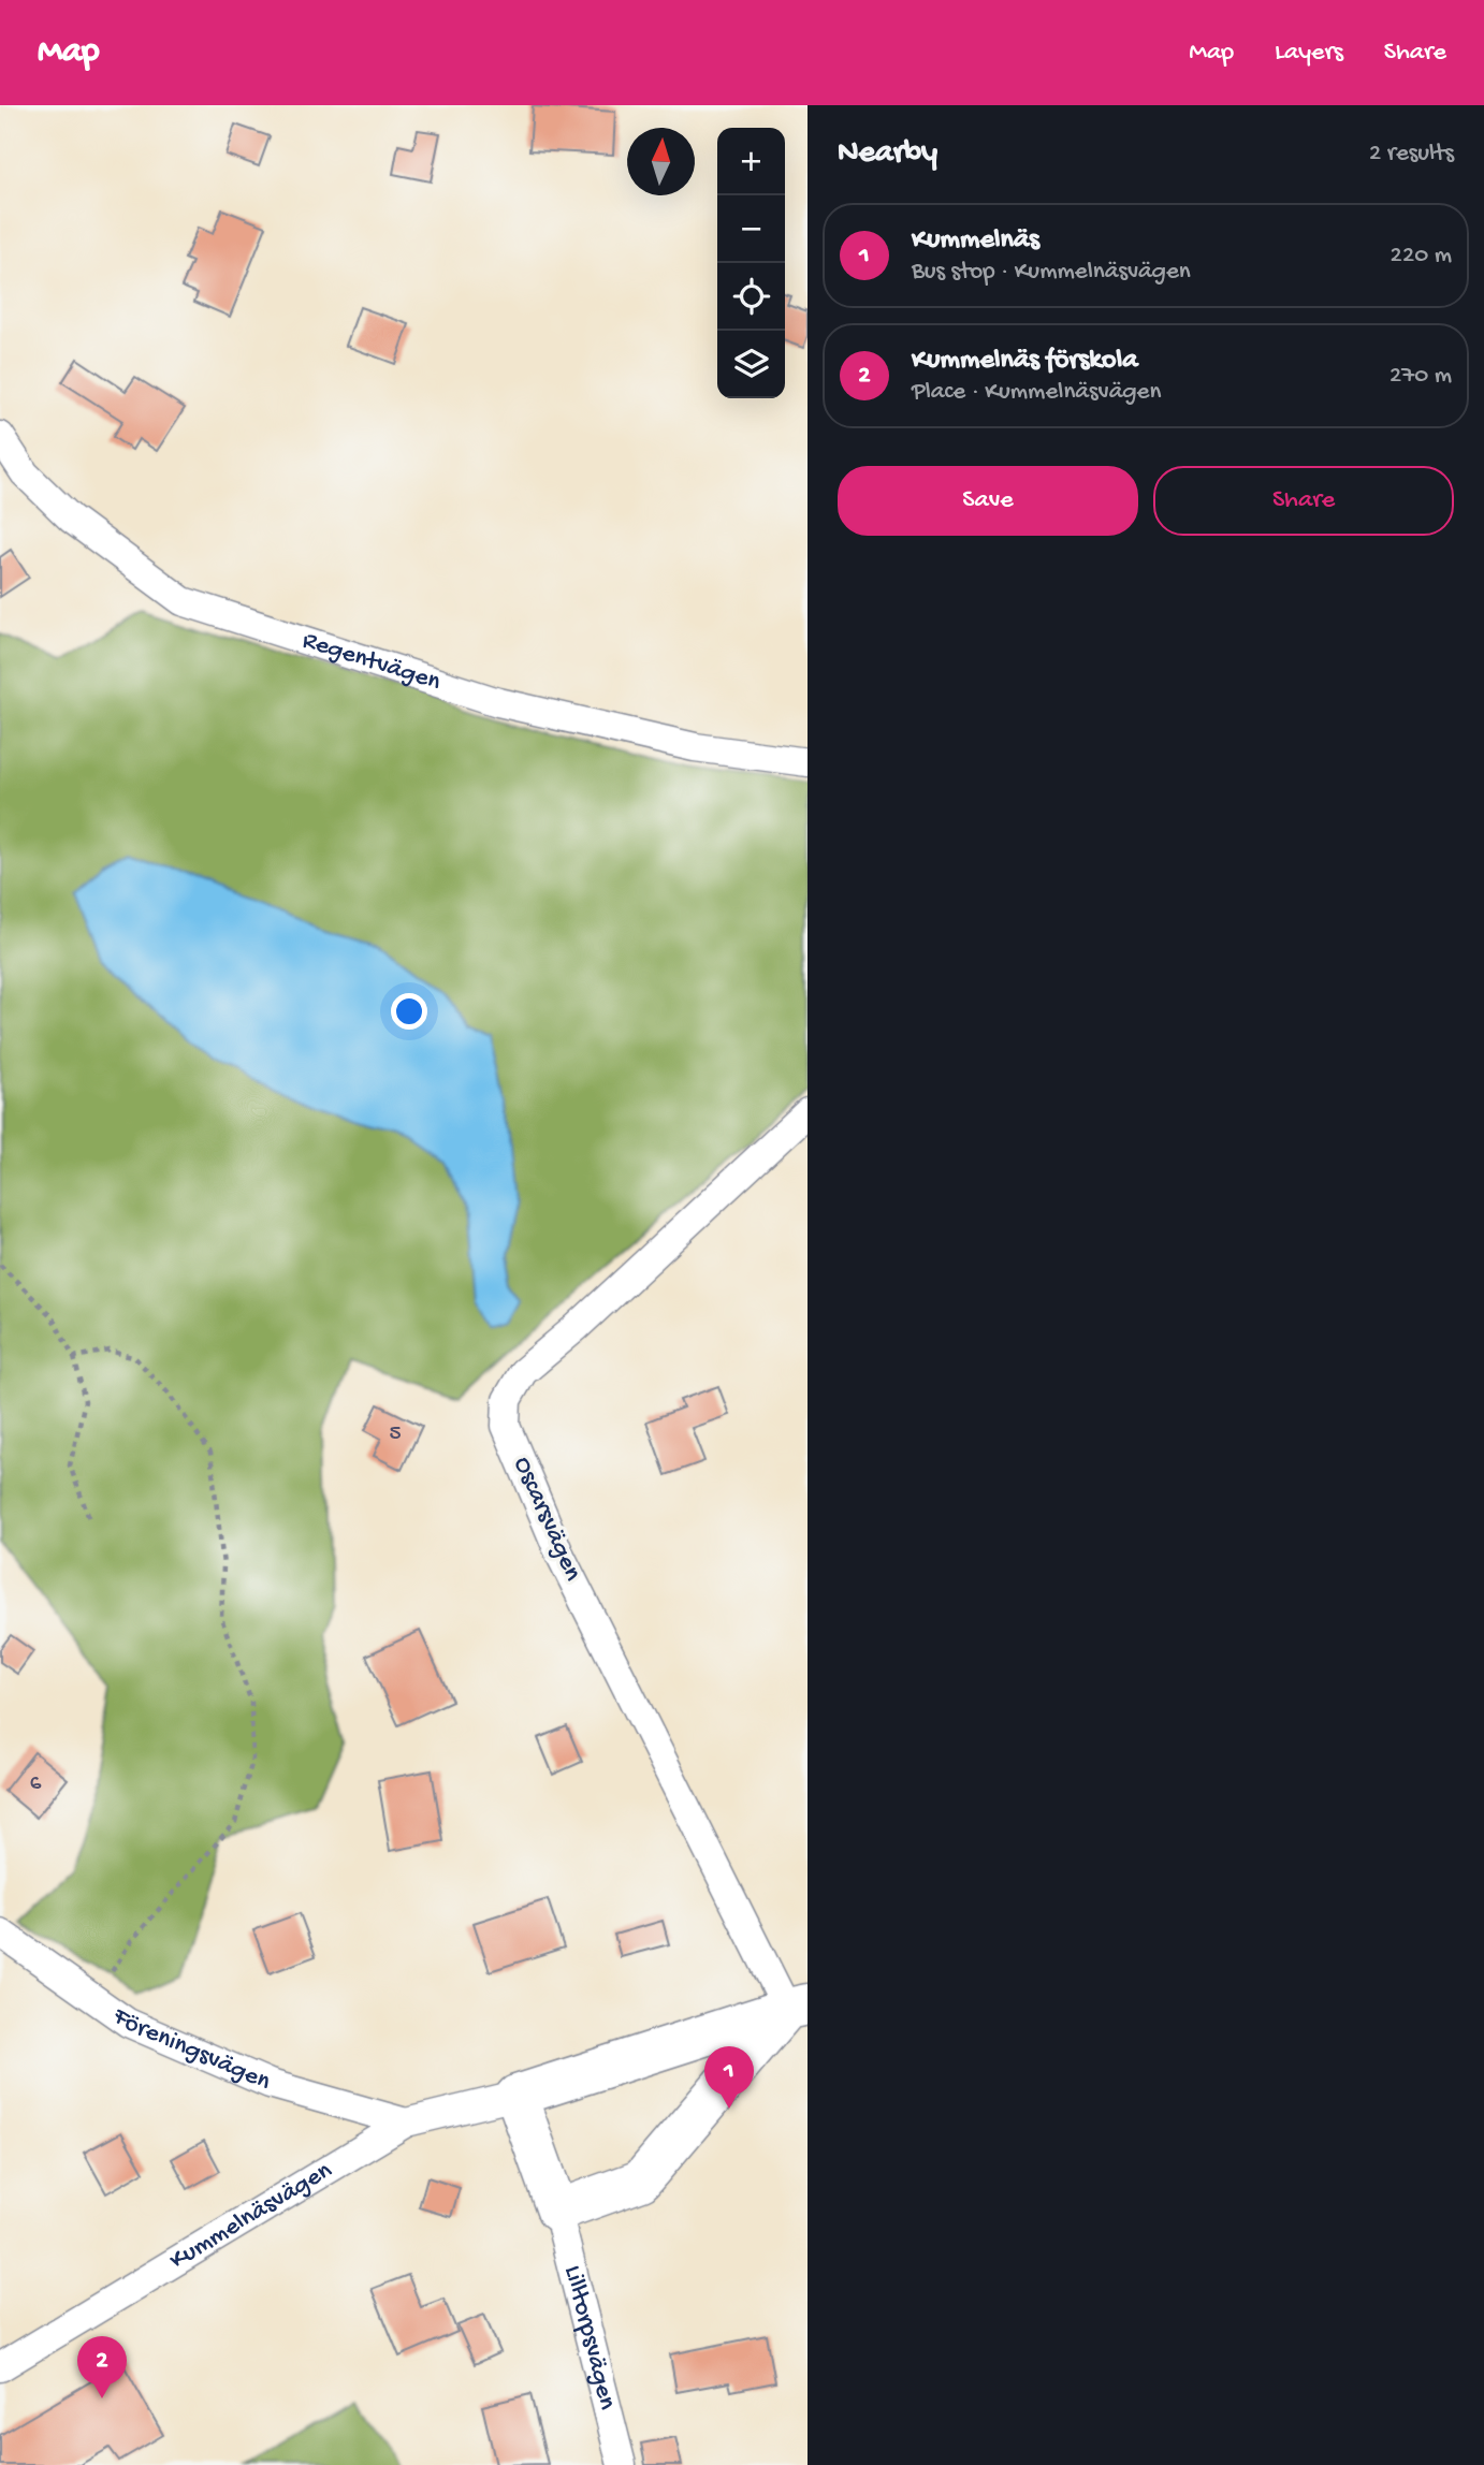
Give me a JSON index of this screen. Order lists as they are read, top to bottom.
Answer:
{
  "streets": {
    "street": [
      "Regentvägen",
      "Oscarsvägen",
      "Föreningsvägen",
      "Kummelnäsvägen",
      "Lilltorpsvägen"
    ]
  },
  "crossings": [
    ["Oscarsvägen", "Kummelnäsvägen"],
    ["Föreningsvägen", "Kummelnäsvägen"]
  ],
  "house_numbers": ["5", "6"],
  "north": "top",
  "page": {
    "header": "Map",
    "nav": ["Map", "Layers", "Share"],
    "heading": ["Nearby", "2 results"],
    "map_buttons": ["+", "−"],
    "list": [
      {
        "mark": "1",
        "name": "Kummelnäs",
        "note": "Bus stop · Kummelnäsvägen",
        "value": "220 m"
      },
      {
        "mark": "2",
        "name": "Kummelnäs förskola",
        "note": "Place · Kummelnäsvägen",
        "value": "270 m"
      }
    ],
    "buttons": ["Save", "Share"],
    "pins": ["1", "2"]
  }
}
